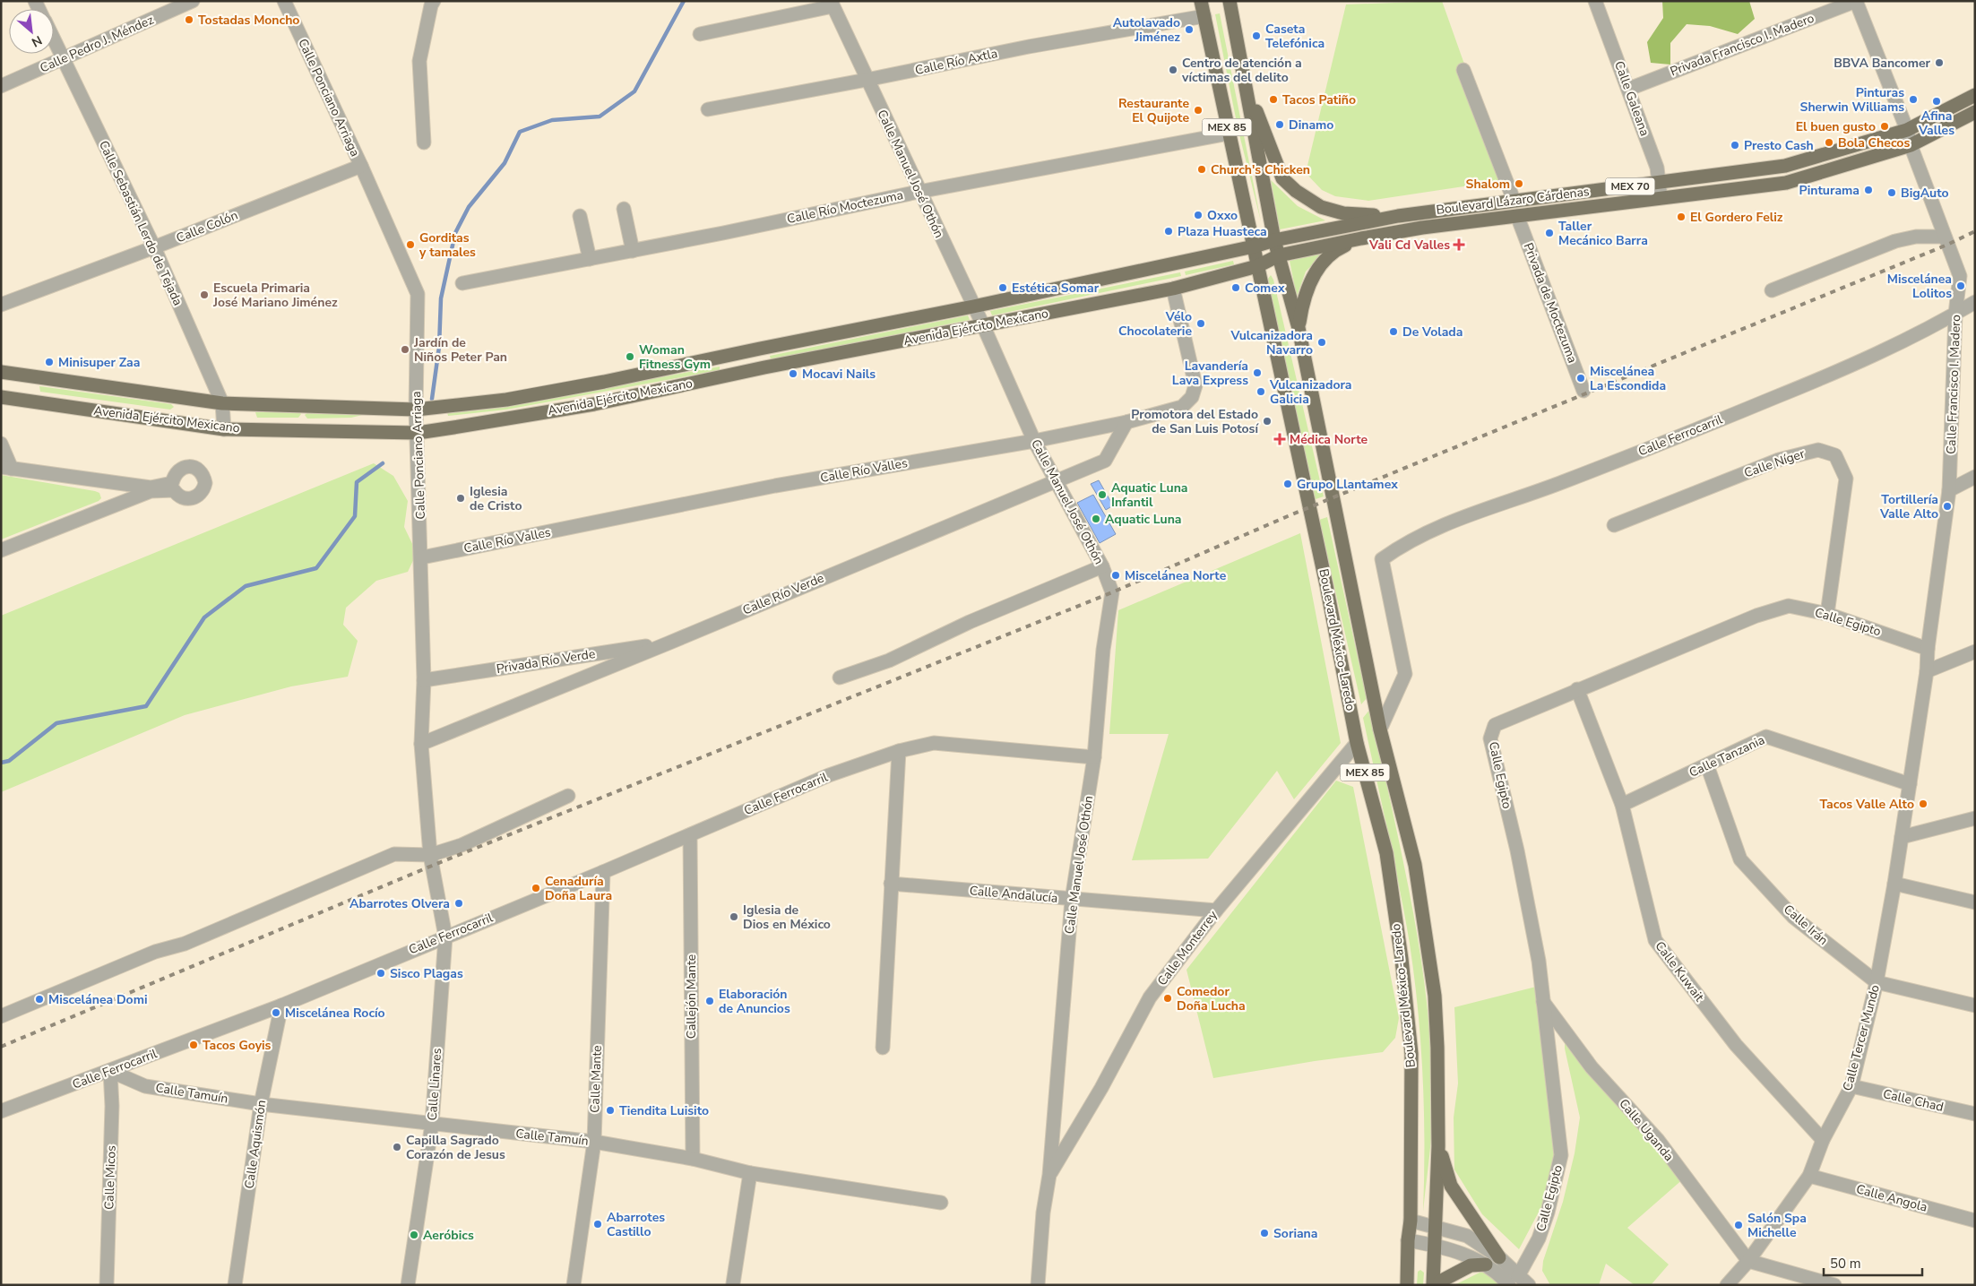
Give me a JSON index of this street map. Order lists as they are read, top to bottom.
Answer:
{
  "streets": {
    "main road": [
      "MEX 85",
      "MEX 70",
      "Boulevard Lázaro Cárdenas",
      "Avenida Ejército Mexicano",
      "Boulevard México-Laredo"
    ],
    "street": [
      "Calle Pedro J. Méndez",
      "Privada Francisco I. Madero",
      "Calle Río Axtla",
      "Calle Ponciano Arriaga",
      "Calle Galeana",
      "Calle Manuel José Othón",
      "Calle Río Moctezuma",
      "Calle Sebastián Lerdo de Tejada",
      "Calle Colón",
      "Privada de Moctezuma",
      "Calle Francisco I. Madero",
      "Calle Ferrocarril",
      "Calle Níger",
      "Calle Río Valles",
      "Calle Río Verde",
      "Calle Egipto",
      "Privada Río Verde",
      "Calle Tanzania",
      "Calle Andalucía",
      "Calle Irán",
      "Calle Monterrey",
      "Calle Kuwait",
      "Callejón Mante",
      "Calle Tercer Mundo",
      "Calle Mante",
      "Calle Linares",
      "Calle Tamuín",
      "Calle Chad",
      "Calle Uganda",
      "Calle Aquismón",
      "Calle Micos",
      "Calle Angola"
    ]
  },
  "crossings": [
    ["Calle Pedro J. Méndez", "Calle Sebastián Lerdo de Tejada"],
    ["Privada Francisco I. Madero", "Calle Galeana"],
    ["Privada Francisco I. Madero", "Calle Francisco I. Madero"],
    ["Calle Río Axtla", "Calle Manuel José Othón"],
    ["Calle Río Axtla", "Boulevard México-Laredo"],
    ["Calle Ponciano Arriaga", "Calle Colón"],
    ["Calle Ponciano Arriaga", "Avenida Ejército Mexicano"],
    ["Calle Ponciano Arriaga", "Calle Ferrocarril"],
    ["Calle Ponciano Arriaga", "Calle Río Valles"],
    ["Calle Ponciano Arriaga", "Calle Río Verde"],
    ["Calle Ponciano Arriaga", "Privada Río Verde"],
    ["Calle Ponciano Arriaga", "Calle Linares"],
    ["Calle Galeana", "Boulevard Lázaro Cárdenas"],
    ["Calle Manuel José Othón", "Calle Río Moctezuma"],
    ["Calle Manuel José Othón", "Avenida Ejército Mexicano"],
    ["Calle Manuel José Othón", "Calle Ferrocarril"],
    ["Calle Manuel José Othón", "Calle Río Valles"],
    ["Calle Manuel José Othón", "Calle Río Verde"],
    ["Calle Manuel José Othón", "Calle Andalucía"],
    ["Calle Manuel José Othón", "Calle Monterrey"],
    ["Boulevard Lázaro Cárdenas", "Privada de Moctezuma"],
    ["Boulevard Lázaro Cárdenas", "Avenida Ejército Mexicano"],
    ["Boulevard Lázaro Cárdenas", "Calle Francisco I. Madero"],
    ["Boulevard Lázaro Cárdenas", "Boulevard México-Laredo"],
    ["Calle Río Moctezuma", "Boulevard México-Laredo"],
    ["Calle Sebastián Lerdo de Tejada", "Calle Colón"],
    ["Calle Sebastián Lerdo de Tejada", "Avenida Ejército Mexicano"],
    ["Avenida Ejército Mexicano", "Calle Río Valles"],
    ["Avenida Ejército Mexicano", "Boulevard México-Laredo"],
    ["Calle Francisco I. Madero", "Calle Ferrocarril"],
    ["Calle Francisco I. Madero", "Calle Egipto"],
    ["Calle Francisco I. Madero", "Calle Tanzania"],
    ["Calle Francisco I. Madero", "Calle Tercer Mundo"],
    ["Calle Ferrocarril", "Boulevard México-Laredo"],
    ["Calle Ferrocarril", "Callejón Mante"],
    ["Calle Ferrocarril", "Calle Mante"],
    ["Calle Ferrocarril", "Calle Linares"],
    ["Calle Ferrocarril", "Calle Tamuín"],
    ["Calle Ferrocarril", "Calle Aquismón"],
    ["Calle Ferrocarril", "Calle Micos"],
    ["Calle Níger", "Calle Egipto"],
    ["Calle Río Valles", "Calle Río Verde"],
    ["Calle Río Verde", "Privada Río Verde"],
    ["Calle Egipto", "Calle Kuwait"],
    ["Calle Egipto", "Calle Uganda"],
    ["Boulevard México-Laredo", "Calle Monterrey"],
    ["Calle Tanzania", "Calle Irán"],
    ["Calle Tanzania", "Calle Kuwait"],
    ["Calle Tanzania", "Calle Tercer Mundo"],
    ["Calle Andalucía", "Calle Monterrey"],
    ["Calle Irán", "Calle Tercer Mundo"],
    ["Calle Kuwait", "Calle Tercer Mundo"],
    ["Callejón Mante", "Calle Tamuín"],
    ["Calle Tercer Mundo", "Calle Chad"],
    ["Calle Tercer Mundo", "Calle Uganda"],
    ["Calle Tercer Mundo", "Calle Angola"],
    ["Calle Mante", "Calle Tamuín"],
    ["Calle Linares", "Calle Tamuín"],
    ["Calle Tamuín", "Calle Aquismón"],
    ["Calle Tamuín", "Calle Micos"]
  ],
  "places": {
    "other": [
      "Tostadas Moncho",
      "Autolavado Jiménez",
      "Caseta Telefónica",
      "BBVA Bancomer",
      "Centro de atención a víctimas del delito",
      "Tacos Patiño",
      "Pinturas Sherwin Williams",
      "Afina Valles",
      "Restaurante El Quijote",
      "Dinamo",
      "El buen gusto",
      "Bola Checos",
      "Presto Cash",
      "Church's Chicken",
      "Shalom",
      "Pinturama",
      "BigAuto",
      "Oxxo",
      "El Gordero Feliz",
      "Plaza Huasteca",
      "Taller Mecánico Barra",
      "Gorditas y tamales",
      "Miscelánea Lolitos",
      "Estética Somar",
      "Comex",
      "Escuela Primaria José Mariano Jiménez",
      "Vélo Chocolaterie",
      "De Volada",
      "Vulcanizadora Navarro",
      "Jardín de Niños Peter Pan",
      "Woman Fitness Gym",
      "Minisuper Zaa",
      "Lavandería Lava Express",
      "Mocavi Nails",
      "Miscelánea La Escondida",
      "Vulcanizadora Galicia",
      "Promotora del Estado de San Luis Potosí",
      "Grupo Llantamex",
      "Aquatic Luna Infantil",
      "Iglesia de Cristo",
      "Tortillería Valle Alto",
      "Aquatic Luna",
      "Miscelánea Norte",
      "Tacos Valle Alto",
      "Cenaduría Doña Laura",
      "Abarrotes Olvera",
      "Iglesia de Dios en México",
      "Sisco Plagas",
      "Comedor Doña Lucha",
      "Miscelánea Domi",
      "Elaboración de Anuncios",
      "Miscelánea Rocío",
      "Tacos Goyis",
      "Tiendita Luisito",
      "Capilla Sagrado Corazón de Jesus",
      "Abarrotes Castillo",
      "Salón Spa Michelle",
      "Soriana",
      "Aeróbics"
    ],
    "health": ["Vali Cd Valles", "Médica Norte"]
  },
  "scale_bar": "50 m",
  "north": "bottom right"
}
